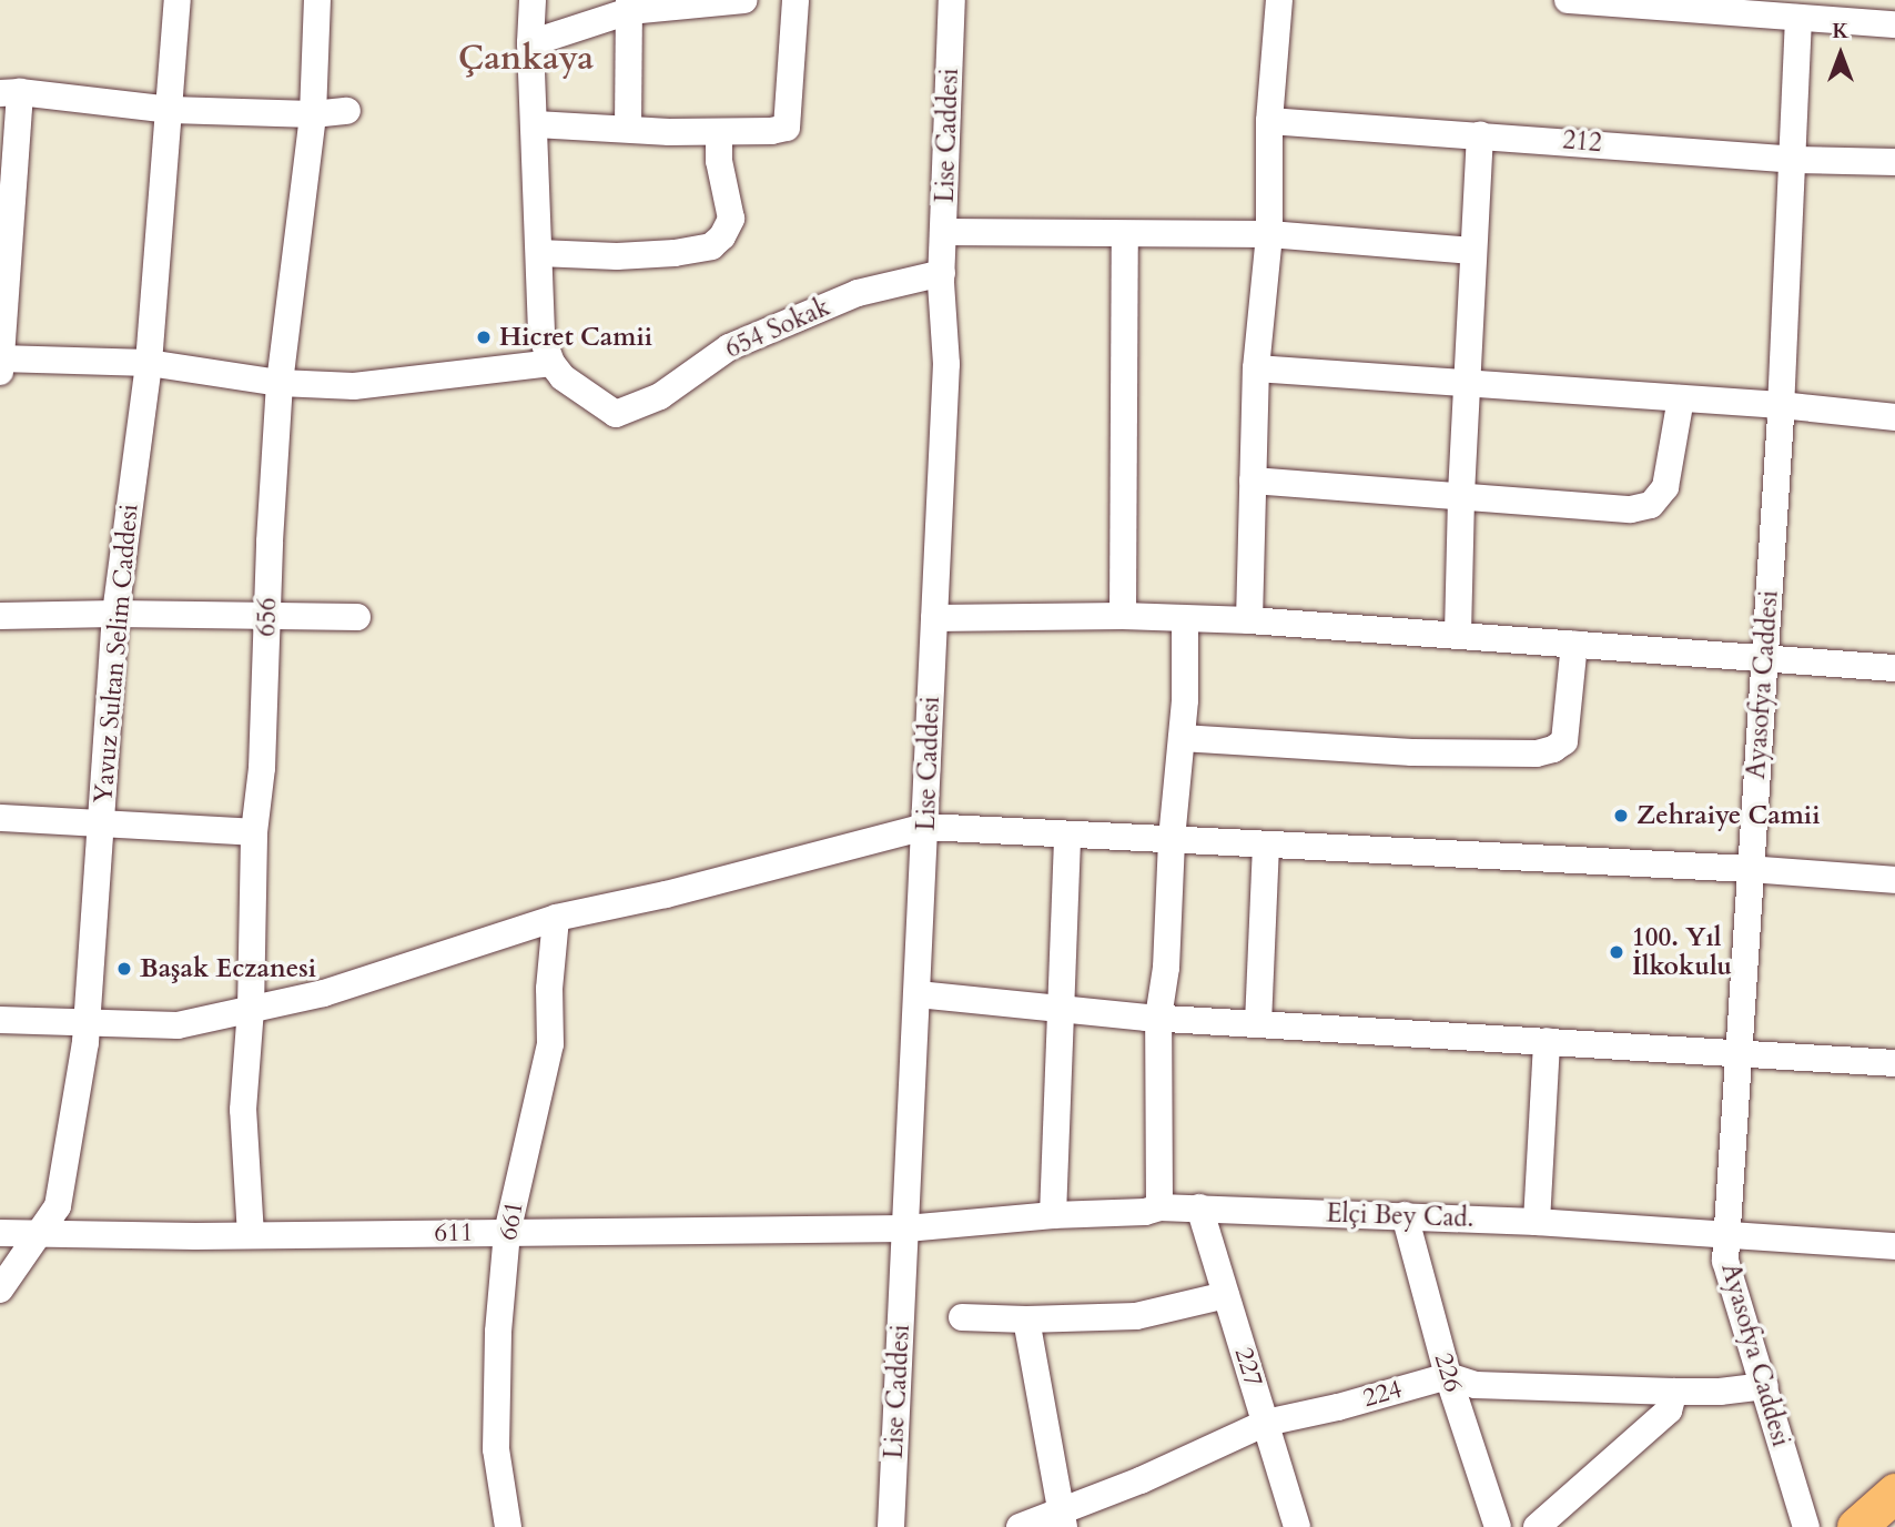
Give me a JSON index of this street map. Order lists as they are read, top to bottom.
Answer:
{
  "streets": {
    "street": [
      "Lise Caddesi",
      "212",
      "654 Sokak",
      "656",
      "Yavuz Sultan Selim Caddesi",
      "Ayasofya Caddesi",
      "Elçi Bey Cad.",
      "661",
      "611",
      "227",
      "226",
      "224"
    ]
  },
  "crossings": [
    ["Lise Caddesi", "654 Sokak"],
    ["Lise Caddesi", "Elçi Bey Cad."],
    ["Lise Caddesi", "611"],
    ["212", "Ayasofya Caddesi"],
    ["656", "611"],
    ["Yavuz Sultan Selim Caddesi", "611"],
    ["Ayasofya Caddesi", "Elçi Bey Cad."],
    ["Ayasofya Caddesi", "224"],
    ["Elçi Bey Cad.", "611"],
    ["Elçi Bey Cad.", "227"],
    ["Elçi Bey Cad.", "226"],
    ["661", "611"],
    ["227", "224"],
    ["226", "224"]
  ],
  "districts": ["Çankaya"],
  "places": [
    "Hicret Camii",
    "Zehraiye Camii",
    "100. Yıl İlkokulu",
    "Başak Eczanesi"
  ],
  "north": "top"
}
